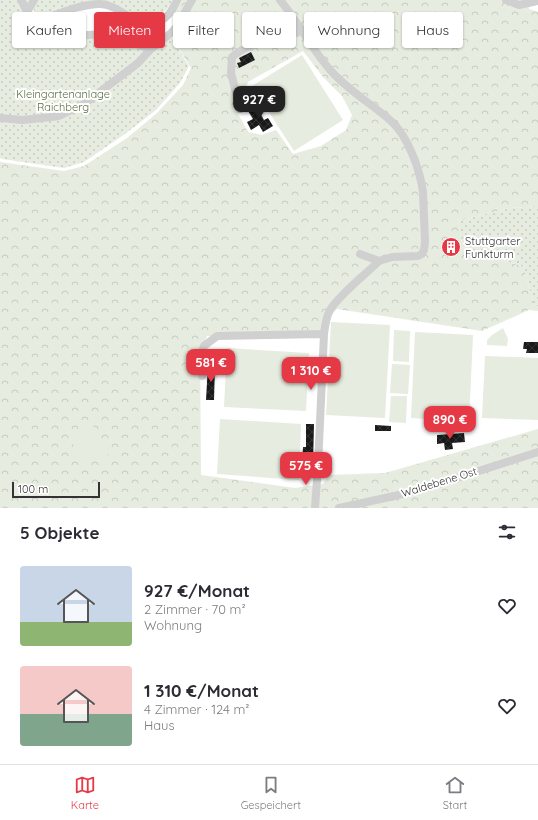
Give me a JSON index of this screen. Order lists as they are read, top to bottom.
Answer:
{
  "streets": {
    "street": ["Waldebene Ost"]
  },
  "parks": ["Kleingartenanlage Raichberg"],
  "places": {
    "building": ["Stuttgarter Funkturm"]
  },
  "scale_bar": "100 m",
  "page": {
    "chip": [
      "Kaufen",
      "Mieten",
      "Filter",
      "Neu",
      "Wohnung",
      "Haus"
    ],
    "price": [
      "927 €",
      "581 €",
      "1 310 €",
      "890 €",
      "575 €"
    ],
    "scale": "100 m",
    "heading": "5 Objekte",
    "list": [
      {
        "name": "927 €/Monat",
        "note": "2 Zimmer · 70 m² · Wohnung"
      },
      {
        "name": "1 310 €/Monat",
        "note": "4 Zimmer · 124 m² · Haus"
      }
    ],
    "tabs": ["Karte", "Gespeichert", "Start"]
  }
}
